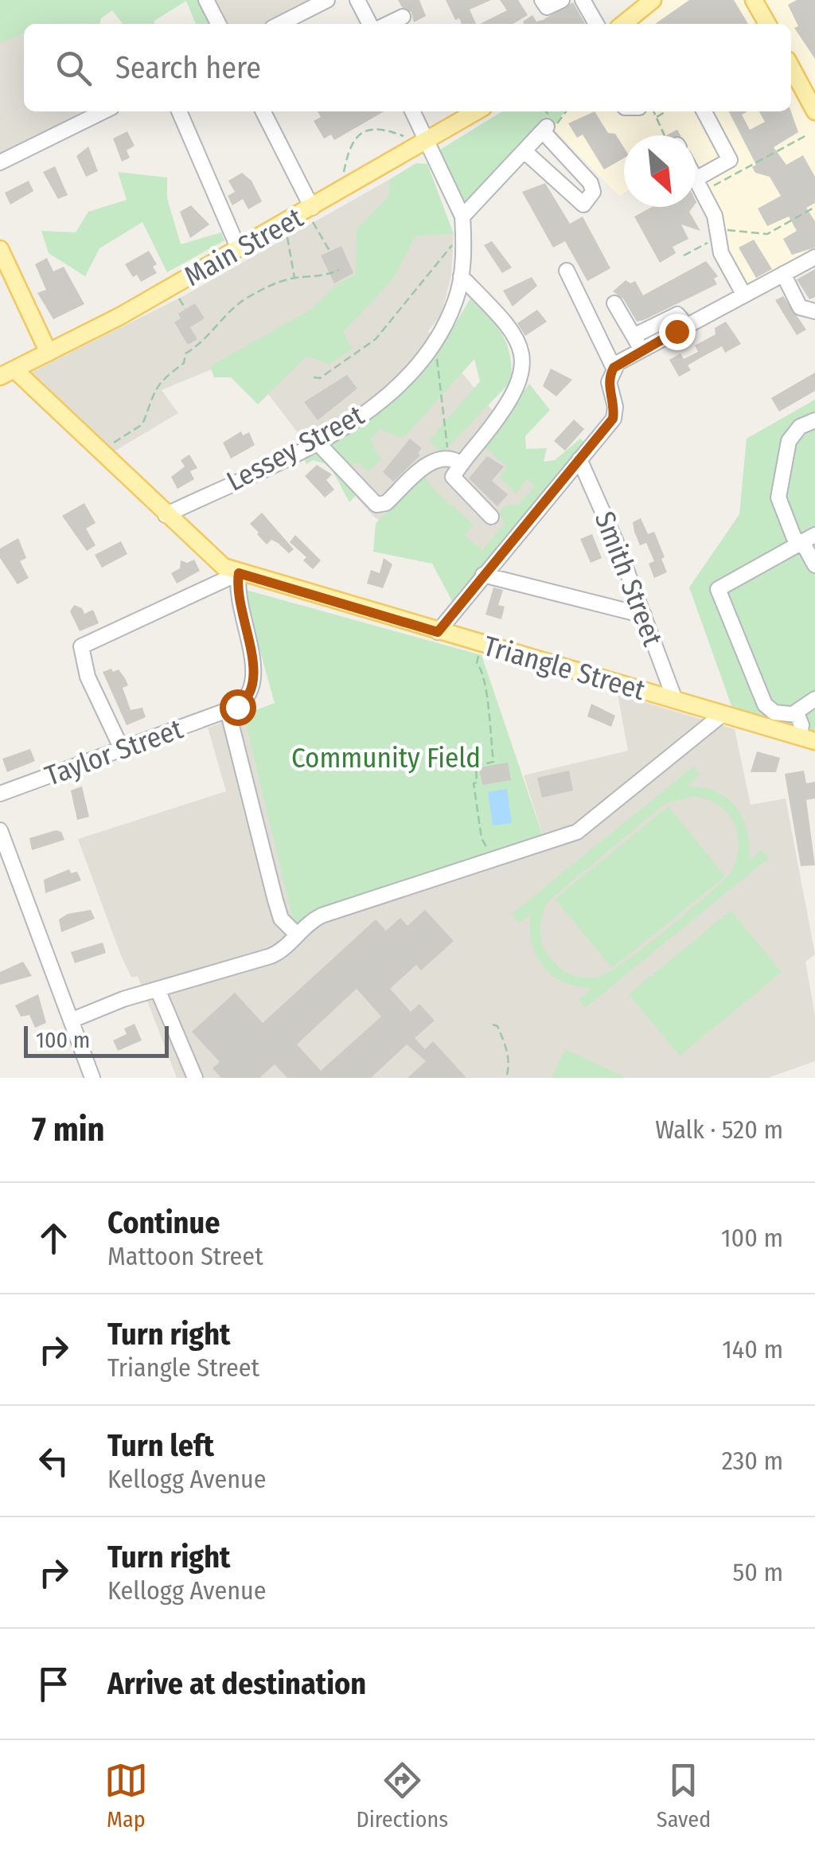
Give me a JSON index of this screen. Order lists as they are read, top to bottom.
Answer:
{
  "streets": {
    "main road": ["Main Street", "Triangle Street"],
    "street": ["Lessey Street", "Smith Street", "Taylor Street"]
  },
  "crossings": [
    ["Main Street", "Triangle Street"],
    ["Lessey Street", "Triangle Street"],
    ["Smith Street", "Triangle Street"]
  ],
  "parks": ["Community Field"],
  "scale_bar": "100 m",
  "north": "bottom right",
  "page": {
    "search": "Search here",
    "scale": "100 m",
    "heading": ["7 min", "Walk · 520 m"],
    "list": [
      ["Continue", "Mattoon Street", "100 m"],
      ["Turn right", "Triangle Street", "140 m"],
      ["Turn left", "Kellogg Avenue", "230 m"],
      ["Turn right", "Kellogg Avenue", "50 m"],
      "Arrive at destination"
    ],
    "nav": ["Map", "Directions", "Saved"]
  }
}
